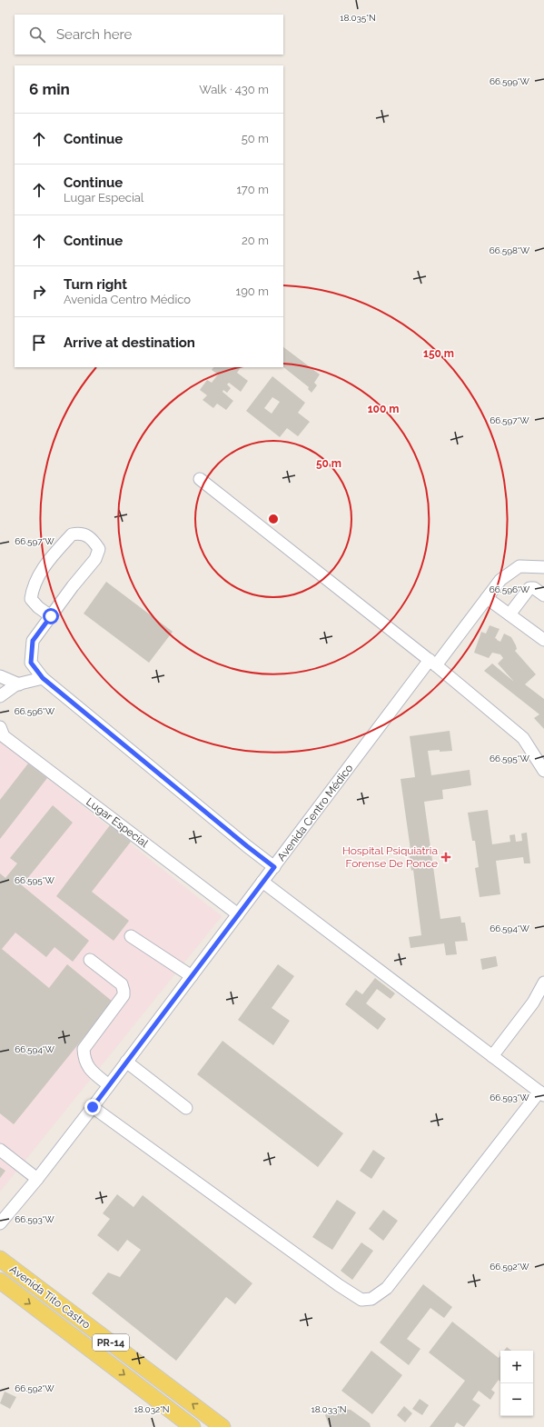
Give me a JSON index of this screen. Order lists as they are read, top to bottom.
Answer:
{
  "streets": {
    "main road": ["Avenida Tito Castro", "PR-14"],
    "street": ["Avenida Centro Médico", "Lugar Especial"]
  },
  "crossings": [
    ["Avenida Centro Médico", "Lugar Especial"]
  ],
  "places": {
    "health": ["Hospital Psiquiatria Forense De Ponce"]
  },
  "page": {
    "search": "Search here",
    "heading": ["6 min", "Walk · 430 m"],
    "list": [
      ["Continue", "50 m"],
      ["Continue", "Lugar Especial", "170 m"],
      ["Continue", "20 m"],
      ["Turn right", "Avenida Centro Médico", "190 m"],
      "Arrive at destination"
    ],
    "map_buttons": ["+", "−"]
  },
  "coordinates": [
    "18.035°N",
    "66.599°W",
    "66.598°W",
    "66.597°W",
    "66.596°W",
    "66.595°W",
    "66.594°W",
    "66.593°W",
    "66.592°W",
    "18.032°N",
    "18.033°N"
  ],
  "rings": ["150 m", "100 m", "50 m"]
}
